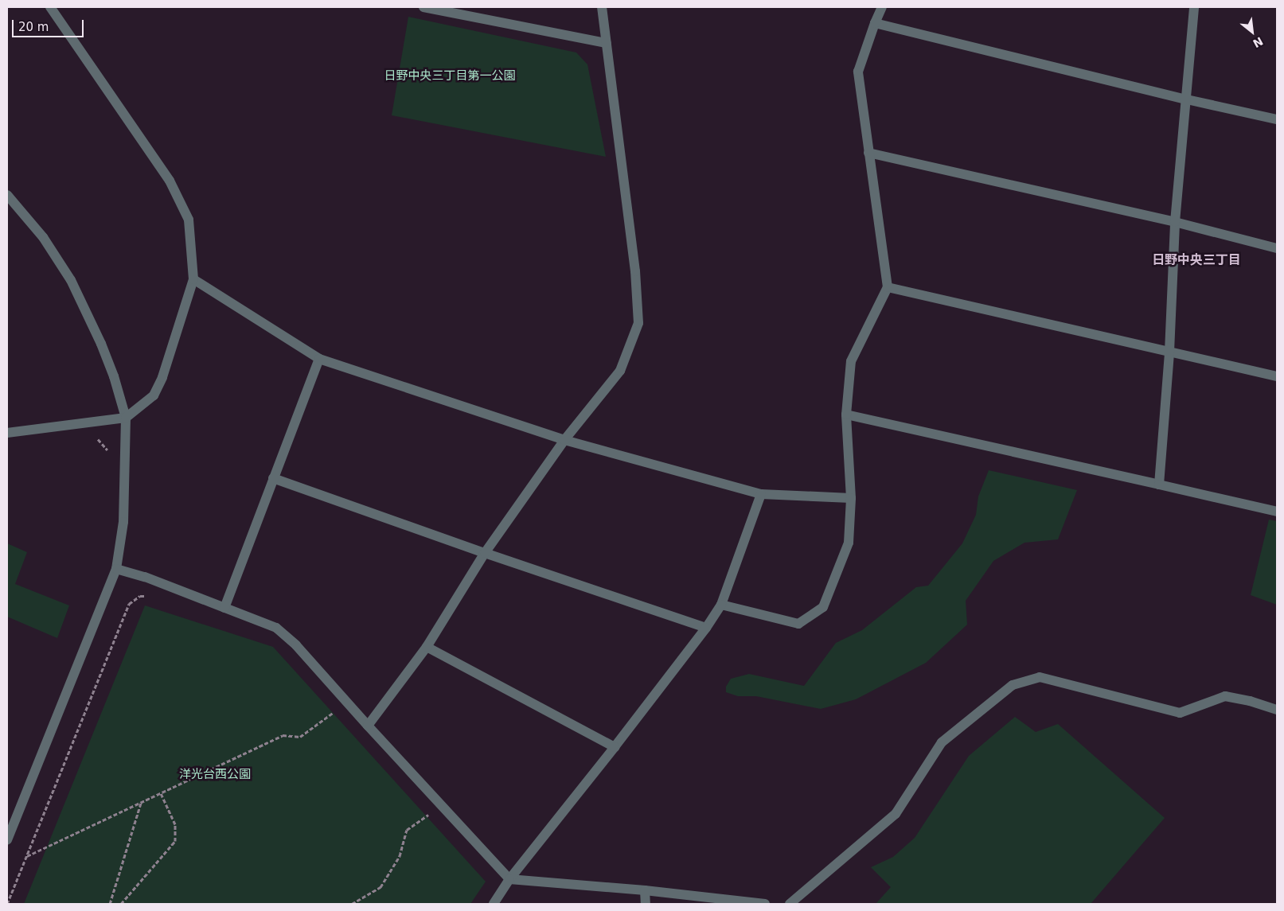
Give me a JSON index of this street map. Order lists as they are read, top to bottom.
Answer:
{
  "districts": ["日野中央三丁目"],
  "parks": ["日野中央三丁目第一公園", "洋光台西公園"],
  "scale_bar": "20 m",
  "north": "bottom right"
}
